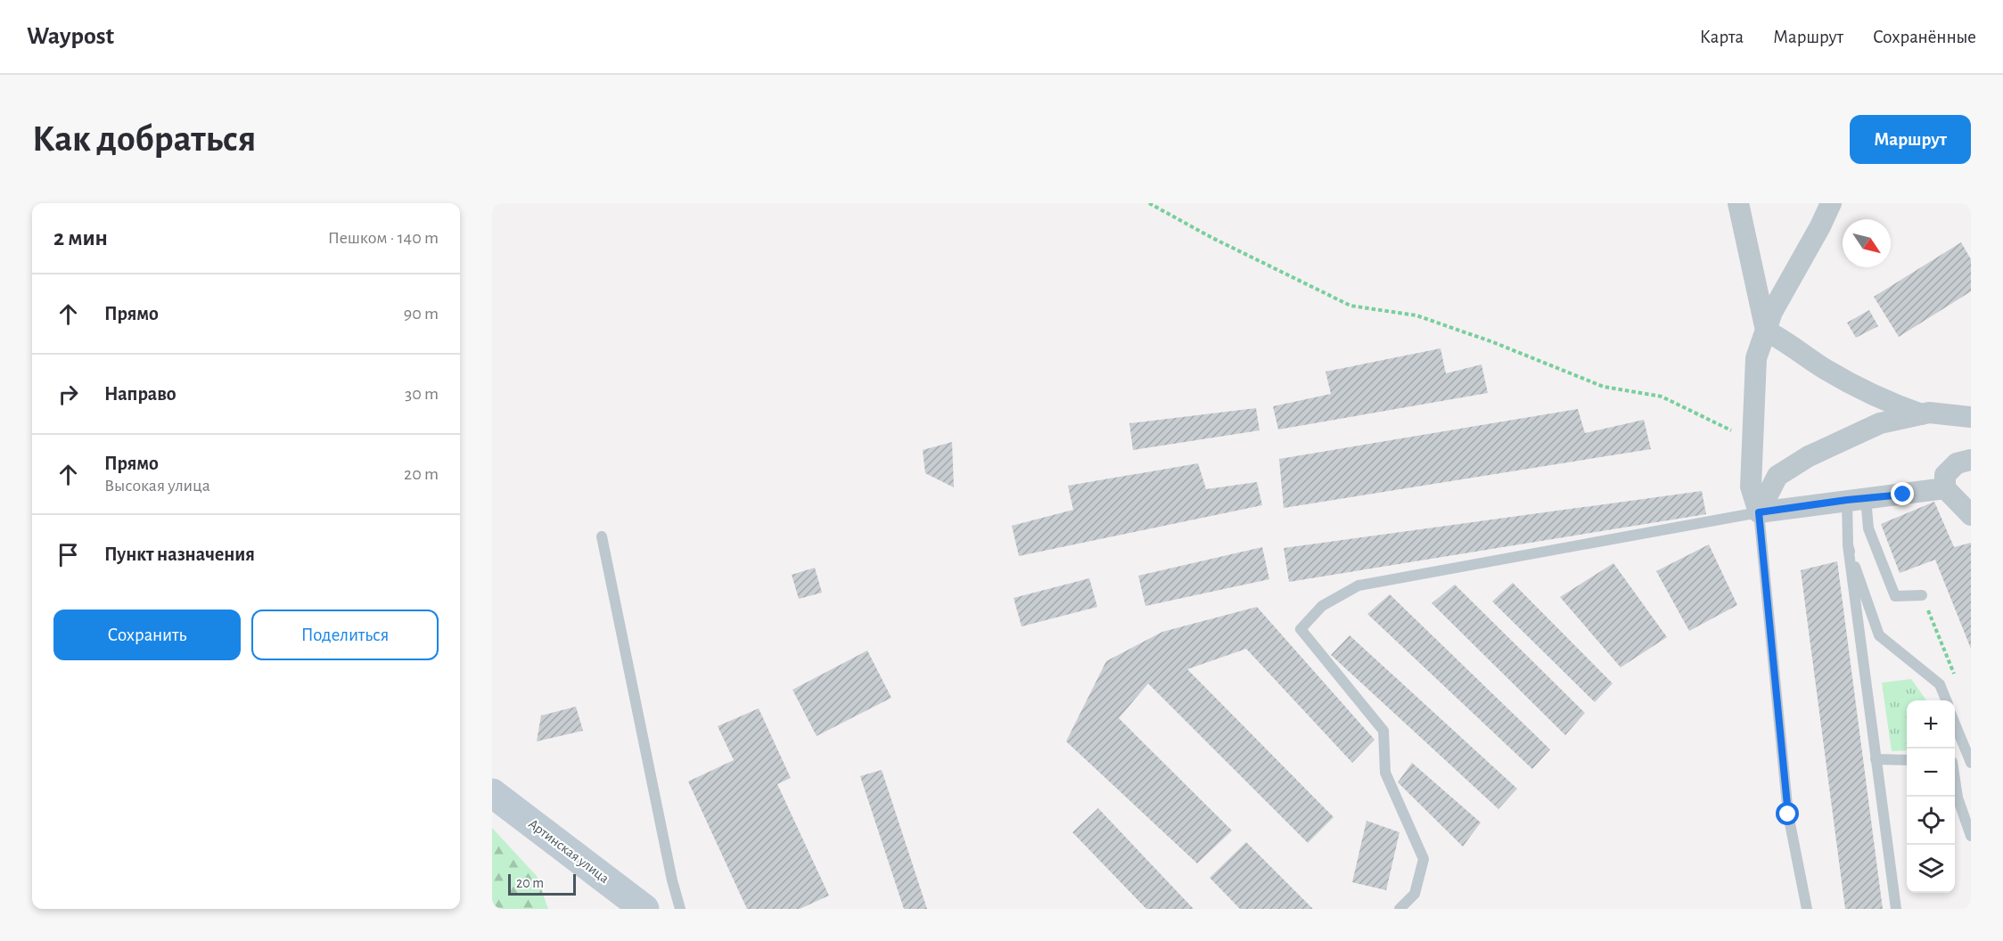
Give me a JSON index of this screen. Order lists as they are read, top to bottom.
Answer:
{
  "streets": {
    "street": ["Артинская улица"]
  },
  "scale_bar": "20 m",
  "north": "bottom right",
  "page": {
    "header": "Waypost",
    "nav": ["Карта", "Маршрут", "Сохранённые"],
    "buttons": [
      "Маршрут",
      ["Сохранить", "Поделиться"]
    ],
    "title": "Как добраться",
    "heading": ["2 мин", "Пешком · 140 m"],
    "list": [
      ["Прямо", "90 m"],
      ["Направо", "30 m"],
      ["Прямо", "Высокая улица", "20 m"],
      "Пункт назначения"
    ],
    "map_buttons": ["+", "−"],
    "scale": "20 m"
  }
}
